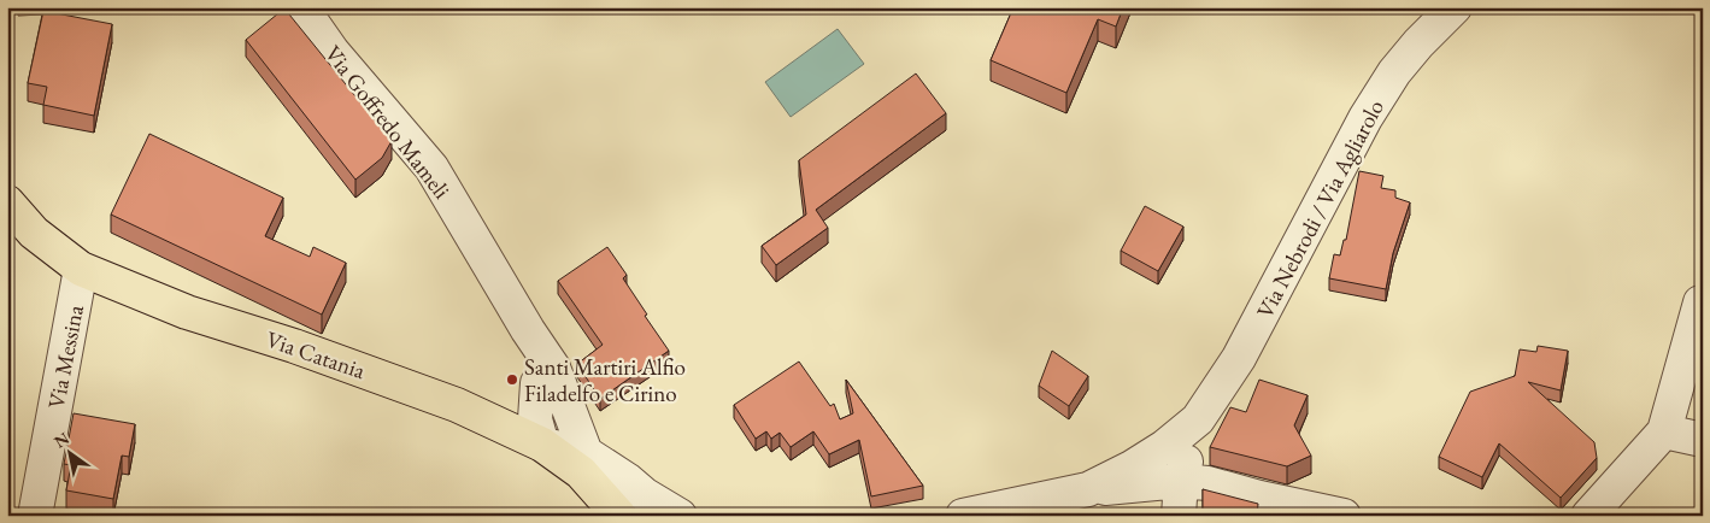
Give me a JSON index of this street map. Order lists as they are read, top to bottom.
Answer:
{
  "streets": {
    "main road": ["Via Catania"],
    "street": ["Via Goffredo Mameli", "Via Nebrodi / Via Agliarolo", "Via Messina"]
  },
  "crossings": [
    ["Via Catania", "Via Messina"]
  ],
  "places": ["Santi Martiri Alfio Filadelfo e Cirino"],
  "north": "top left"
}
